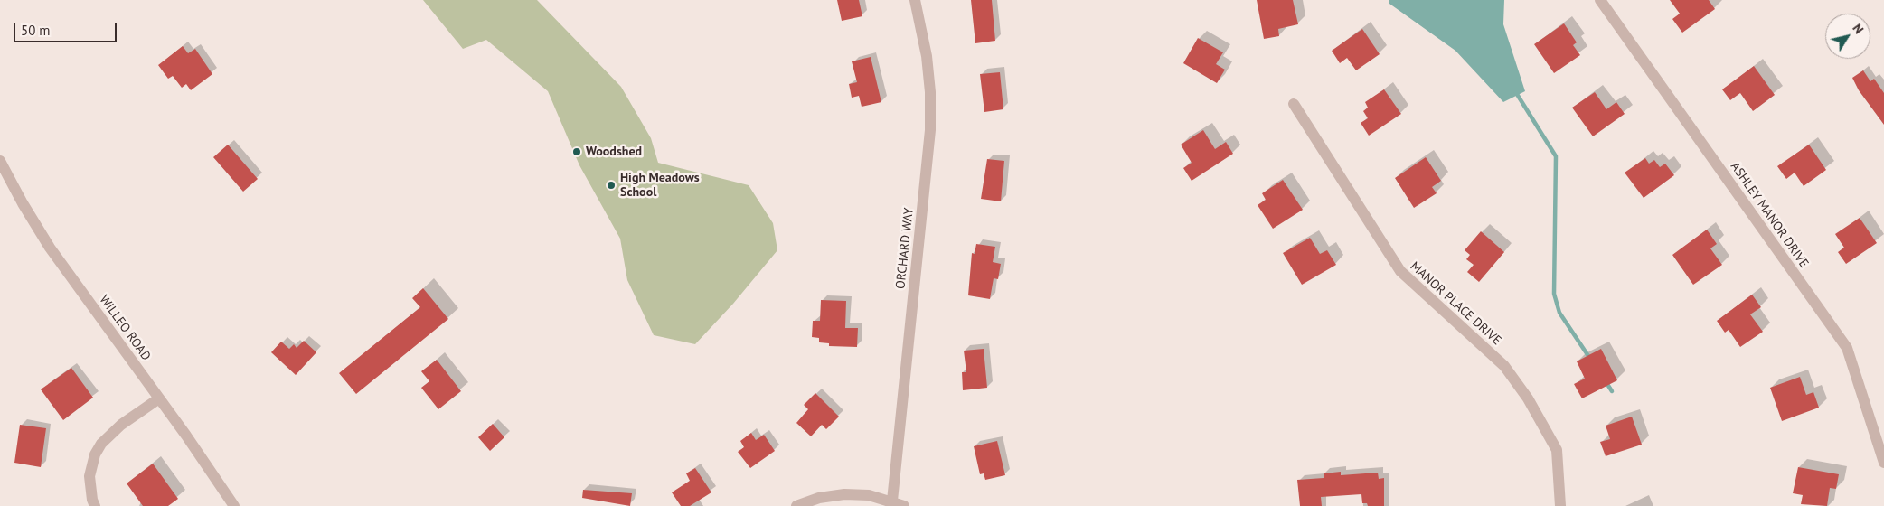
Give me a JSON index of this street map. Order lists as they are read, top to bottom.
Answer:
{
  "streets": {
    "street": [
      "ASHLEY MANOR DRIVE",
      "ORCHARD WAY",
      "MANOR PLACE DRIVE",
      "WILLEO ROAD"
    ]
  },
  "places": ["Woodshed", "High Meadows School"],
  "scale_bar": "50 m",
  "north": "top right"
}
